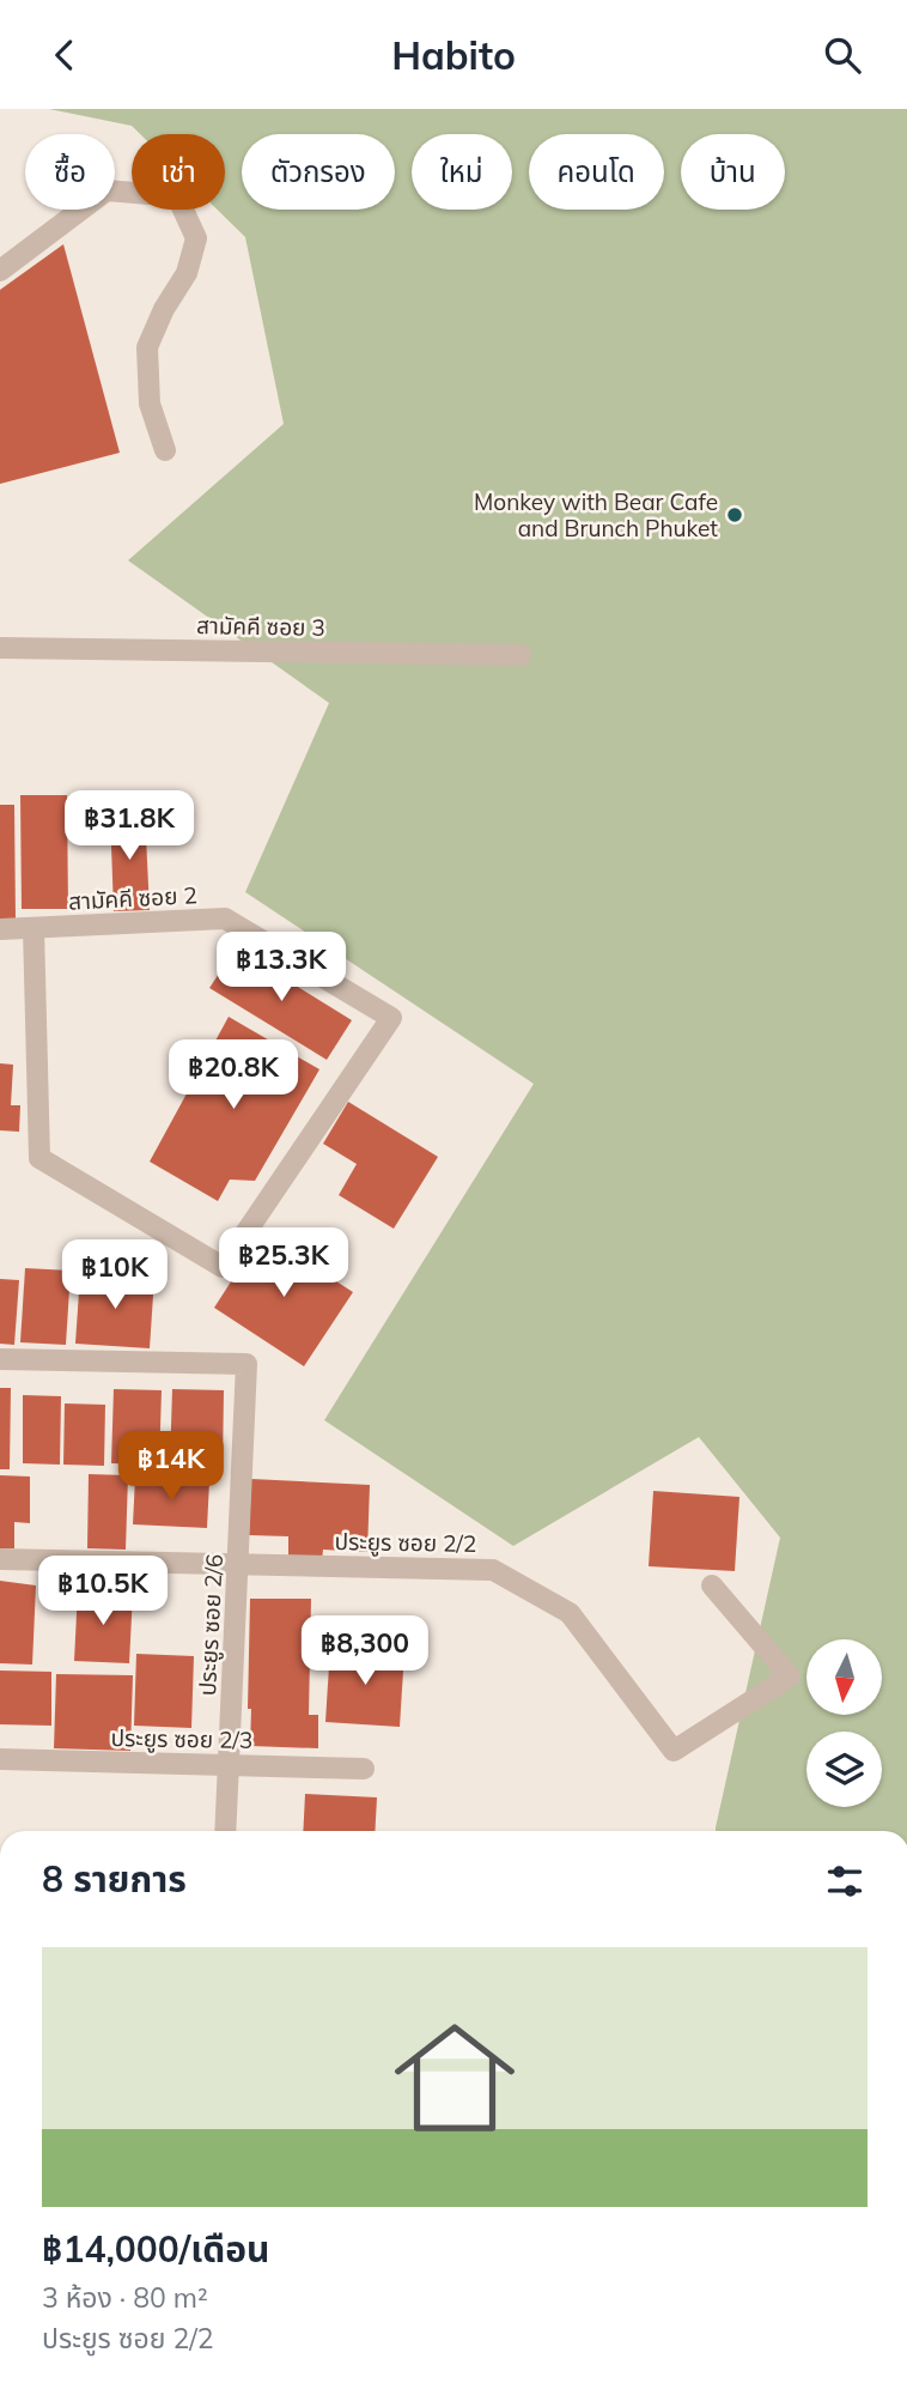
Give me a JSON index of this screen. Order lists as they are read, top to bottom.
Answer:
{
  "streets": {
    "street": [
      "สามัคคี ซอย 3",
      "สามัคคี ซอย 2",
      "ประยูร ซอย 2/2",
      "ประยูร ซอย 2/6",
      "ประยูร ซอย 2/3"
    ]
  },
  "crossings": [
    ["ประยูร ซอย 2/2", "ประยูร ซอย 2/6"],
    ["ประยูร ซอย 2/6", "ประยูร ซอย 2/3"]
  ],
  "places": ["Monkey with Bear Cafe and Brunch Phuket"],
  "north": "bottom",
  "page": {
    "header": "Habito",
    "chip": [
      "ซื้อ",
      "เช่า",
      "ตัวกรอง",
      "ใหม่",
      "คอนโด",
      "บ้าน"
    ],
    "price": [
      "฿31.8K",
      "฿13.3K",
      "฿20.8K",
      "฿25.3K",
      "฿10K",
      "฿14K",
      "฿10.5K",
      "฿8,300"
    ],
    "heading": "8 รายการ",
    "list": [
      {
        "name": "฿14,000/เดือน",
        "note": "3 ห้อง · 80 m² · ประยูร ซอย 2/2"
      }
    ]
  }
}
